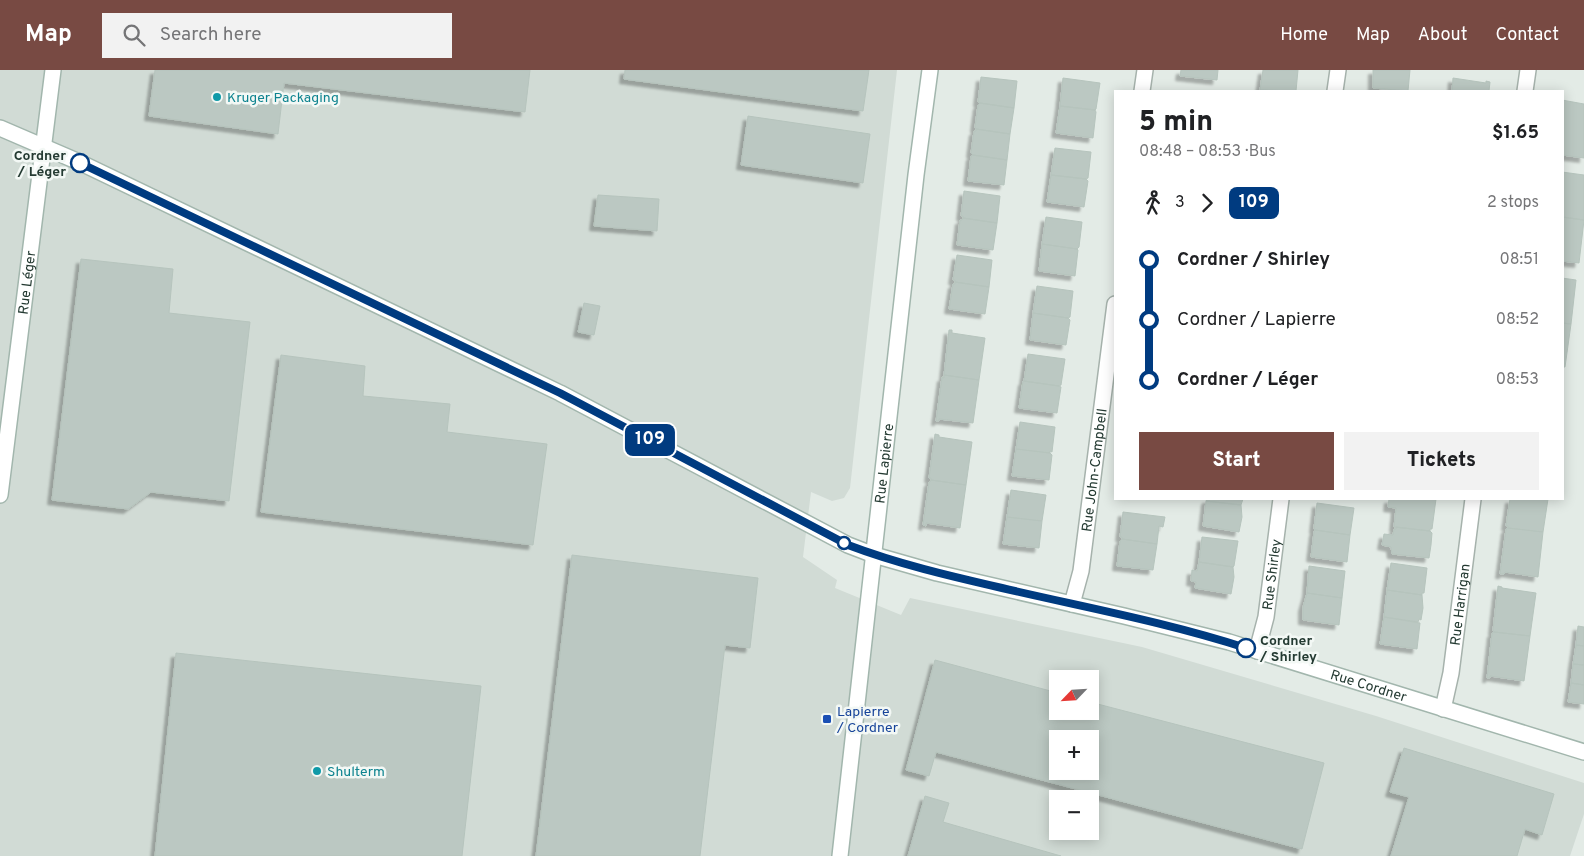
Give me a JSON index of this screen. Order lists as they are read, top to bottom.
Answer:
{
  "streets": {
    "street": [
      "Rue Léger",
      "Rue Lapierre",
      "Rue John-Campbell",
      "Rue Shirley",
      "Rue Harrigan",
      "Rue Cordner"
    ]
  },
  "crossings": [
    ["Rue Léger", "Rue Cordner"],
    ["Rue Lapierre", "Rue Cordner"],
    ["Rue John-Campbell", "Rue Cordner"],
    ["Rue Shirley", "Rue Cordner"],
    ["Rue Harrigan", "Rue Cordner"]
  ],
  "places": {
    "other": [
      "Kruger Packaging",
      "Cordner / Léger",
      "Cordner / Shirley",
      "Shulterm"
    ],
    "transit": ["Lapierre / Cordner"]
  },
  "lines": ["bus line 109"],
  "north": "bottom left",
  "page": {
    "header": "Map",
    "search": "Search here",
    "nav": [
      "Home",
      "Map",
      "About",
      "Contact"
    ],
    "on_map": "109",
    "heading": ["5 min", "08:48 – 08:53 · Bus", "$1.65"],
    "legs": ["3", "109", "2 stops"],
    "list": [
      {
        "name": "Cordner / Shirley",
        "value": "08:51"
      },
      {
        "name": "Cordner / Lapierre",
        "value": "08:52"
      },
      {
        "name": "Cordner / Léger",
        "value": "08:53"
      }
    ],
    "buttons": ["Start", "Tickets"],
    "map_buttons": ["+", "−"]
  }
}
